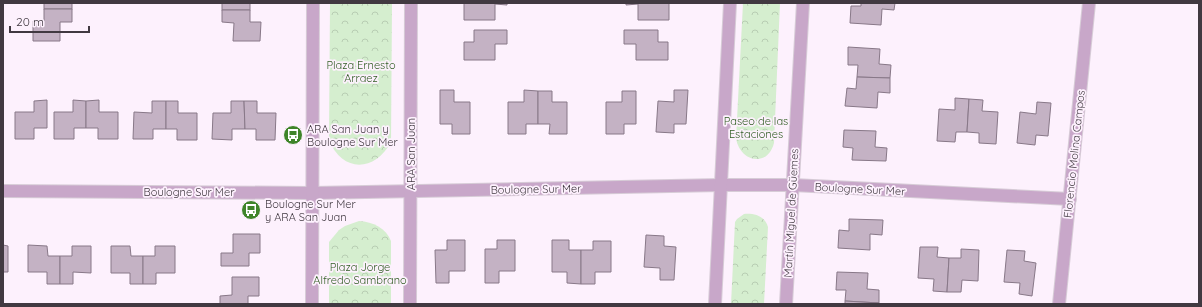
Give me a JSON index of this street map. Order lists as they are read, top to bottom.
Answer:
{
  "streets": {
    "street": [
      "ARA San Juan",
      "Florencio Molina Campos",
      "Boulogne Sur Mer",
      "Martín Miguel de Güemes"
    ]
  },
  "crossings": [
    ["ARA San Juan", "Boulogne Sur Mer"],
    ["Florencio Molina Campos", "Boulogne Sur Mer"],
    ["Boulogne Sur Mer", "Martín Miguel de Güemes"]
  ],
  "parks": ["Plaza Ernesto Arraez", "Paseo de las Estaciones", "Plaza Jorge Alfredo Sambrano"],
  "places": {
    "bus stop": ["ARA San Juan y Boulogne Sur Mer", "Boulogne Sur Mer y ARA San Juan"]
  },
  "scale_bar": "20 m"
}
